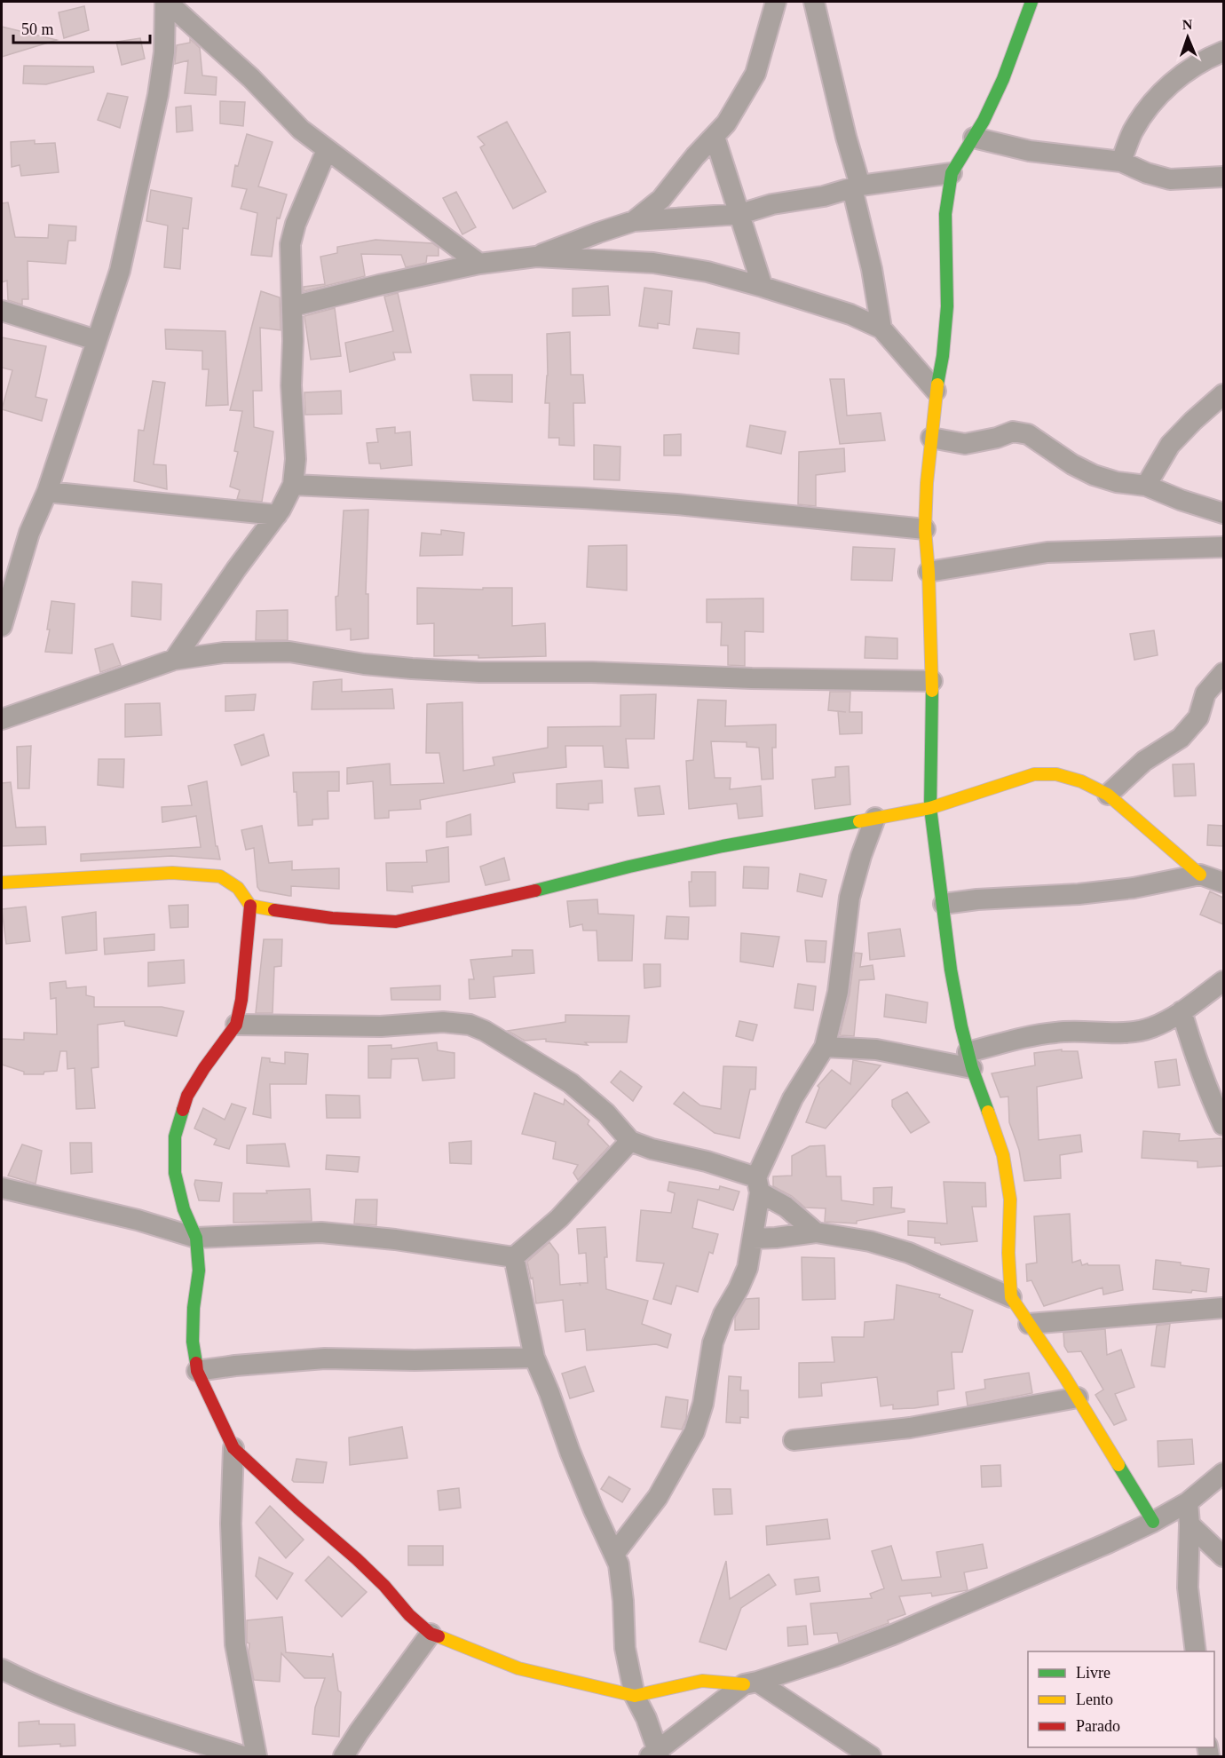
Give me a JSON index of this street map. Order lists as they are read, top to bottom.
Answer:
{
  "legend": ["Livre", "Lento", "Parado"],
  "scale_bar": "50 m",
  "north": "top"
}
